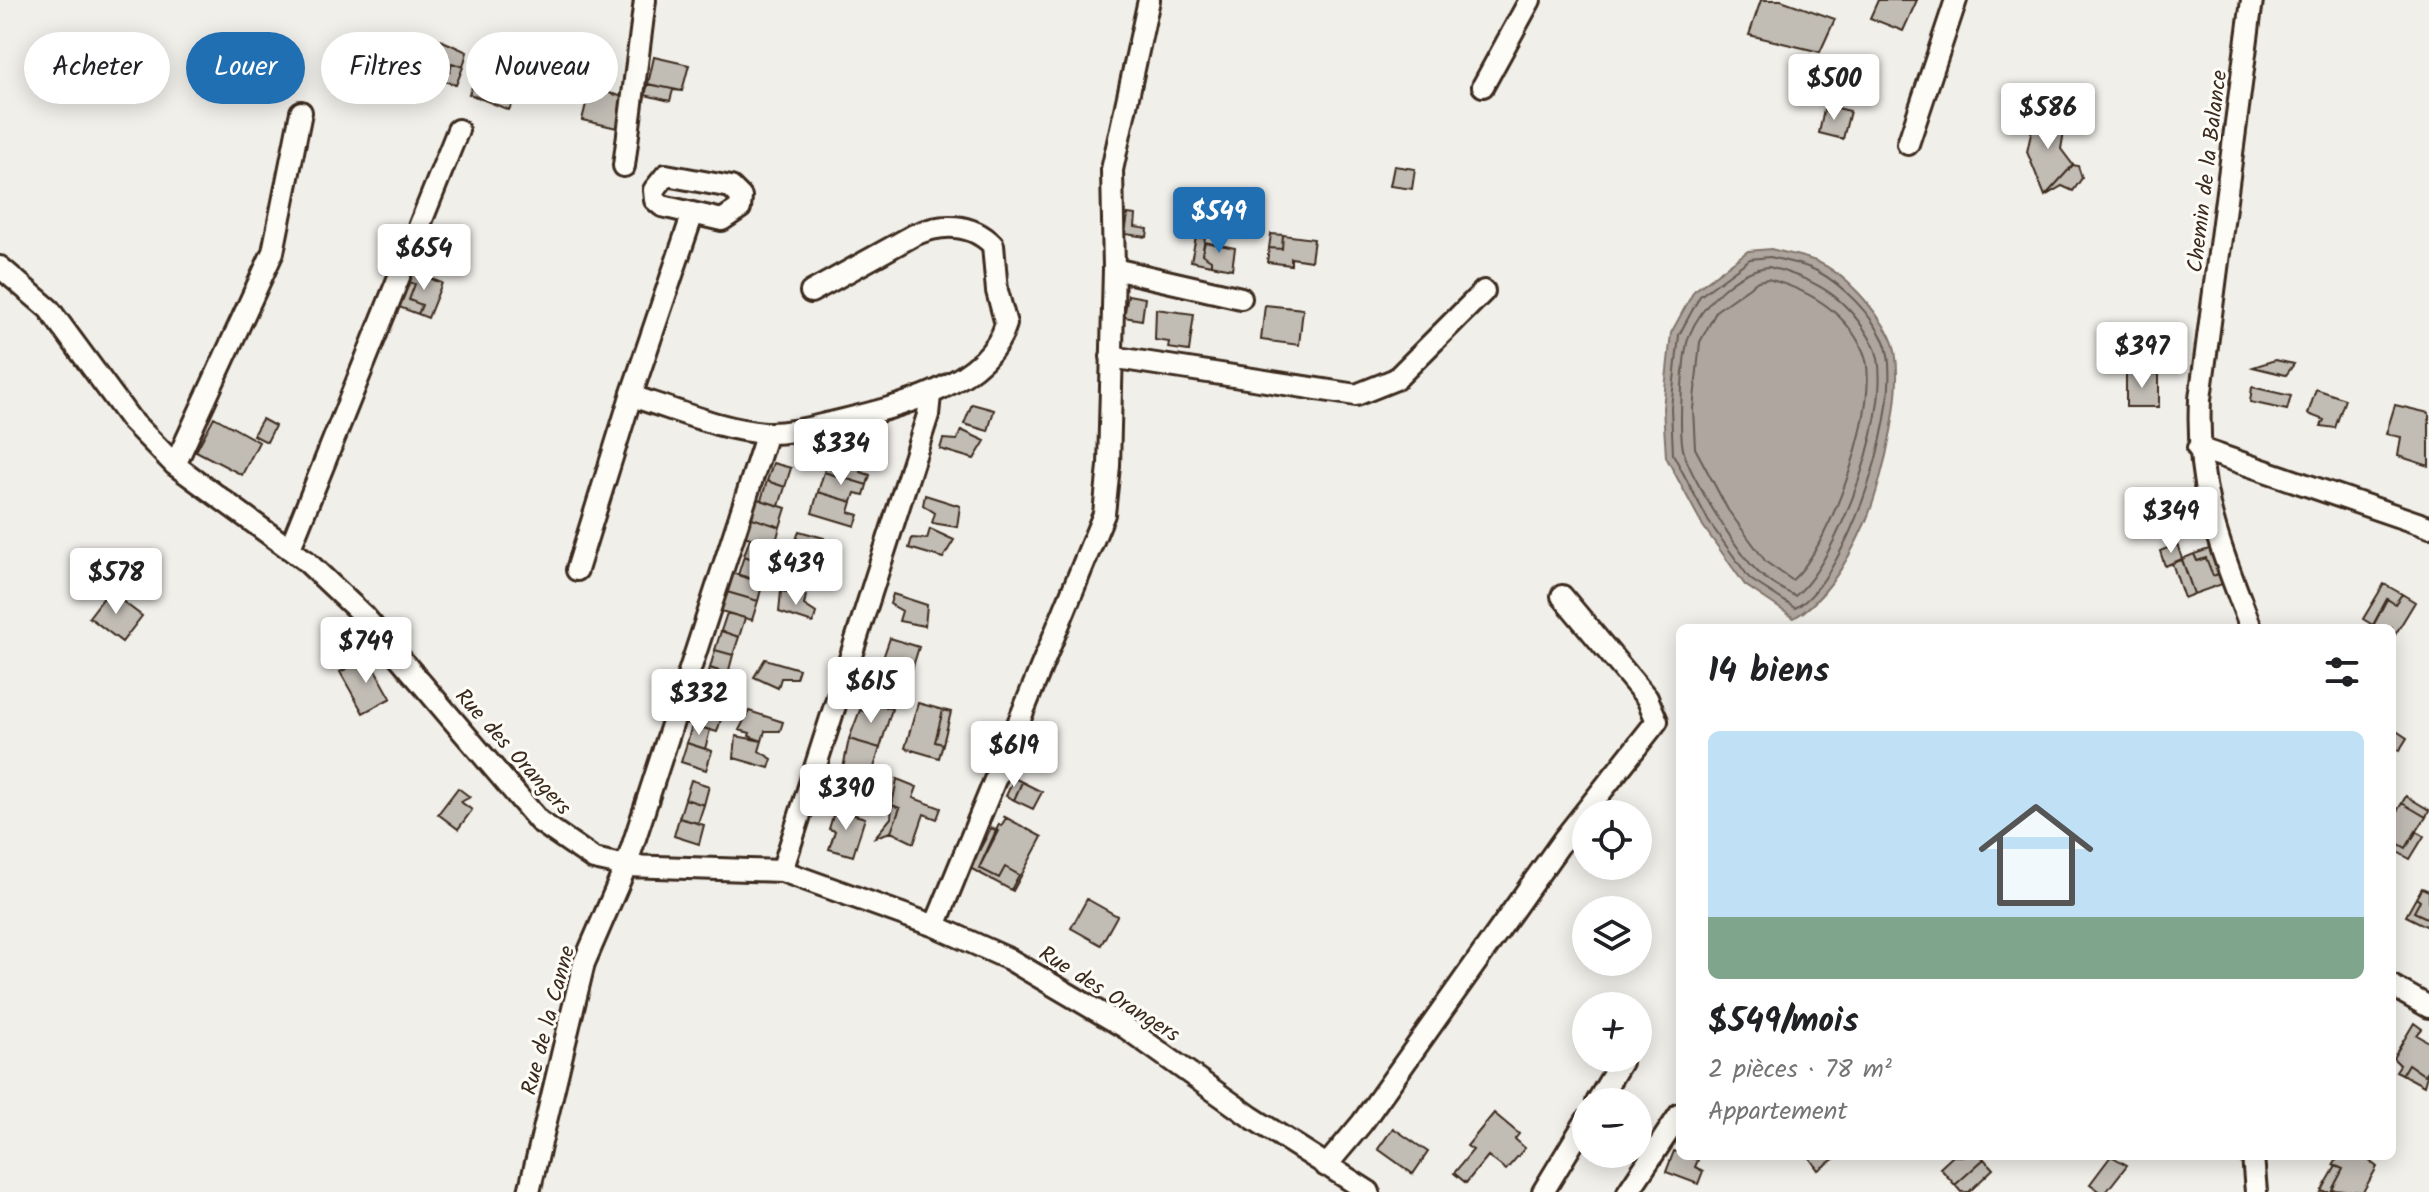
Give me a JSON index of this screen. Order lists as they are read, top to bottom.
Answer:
{
  "streets": {
    "street": ["Chemin de la Balance", "Rue des Orangers", "Rue de la Canne"]
  },
  "crossings": [
    ["Rue des Orangers", "Rue de la Canne"]
  ],
  "page": {
    "chip": [
      "Acheter",
      "Louer",
      "Filtres",
      "Nouveau"
    ],
    "price": [
      "$500",
      "$586",
      "$549",
      "$654",
      "$397",
      "$334",
      "$349",
      "$439",
      "$578",
      "$749",
      "$615",
      "$332",
      "$619",
      "$390"
    ],
    "heading": "14 biens",
    "list": [
      {
        "name": "$549/mois",
        "note": "2 pièces · 78 m² · Appartement"
      }
    ],
    "map_buttons": ["+", "−"]
  }
}
